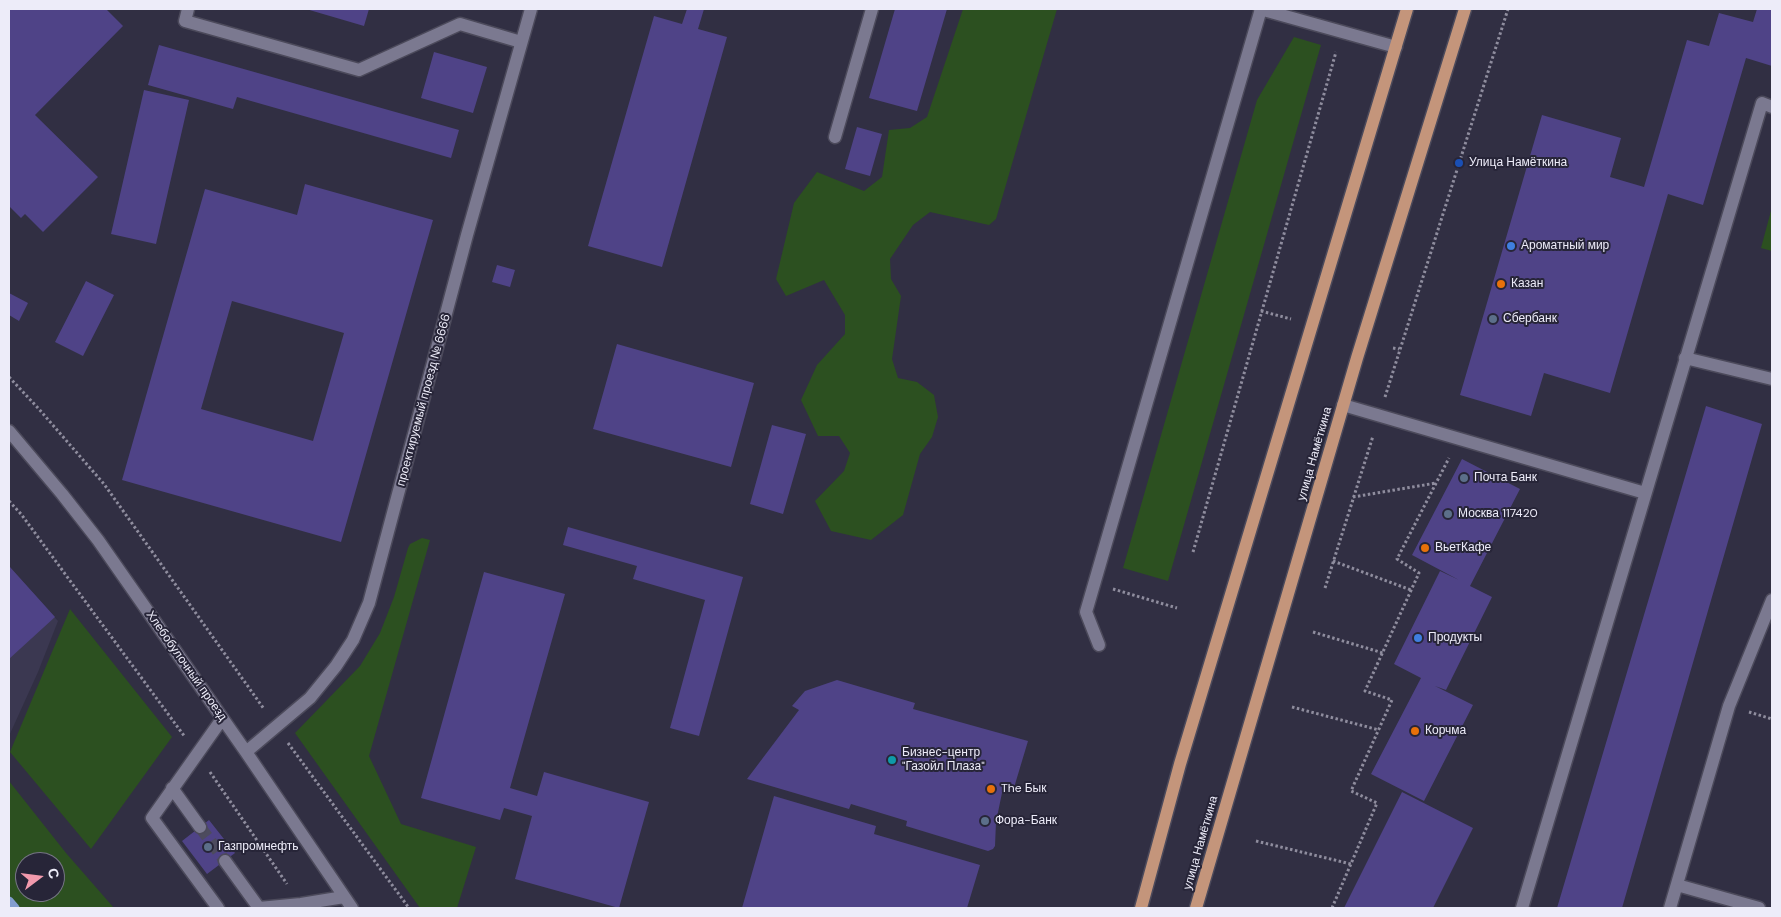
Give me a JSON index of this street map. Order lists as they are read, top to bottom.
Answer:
{
  "streets": {
    "main road": ["улица Намёткина"],
    "street": ["проектируемый проезд № 6666", "Хлебобулочный проезд"]
  },
  "crossings": [
    ["проектируемый проезд № 6666", "Хлебобулочный проезд"]
  ],
  "places": [
    "Улица Намёткина",
    "Ароматный мир",
    "Казан",
    "Сбербанк",
    "Почта Банк",
    "Москва 117420",
    "ВьетКафе",
    "Продукты",
    "Корчма",
    "Бизнес-центр \"Газойл Плаза\"",
    "The Бык",
    "Фора-Банк",
    "Газпромнефть"
  ],
  "north": "right"
}
